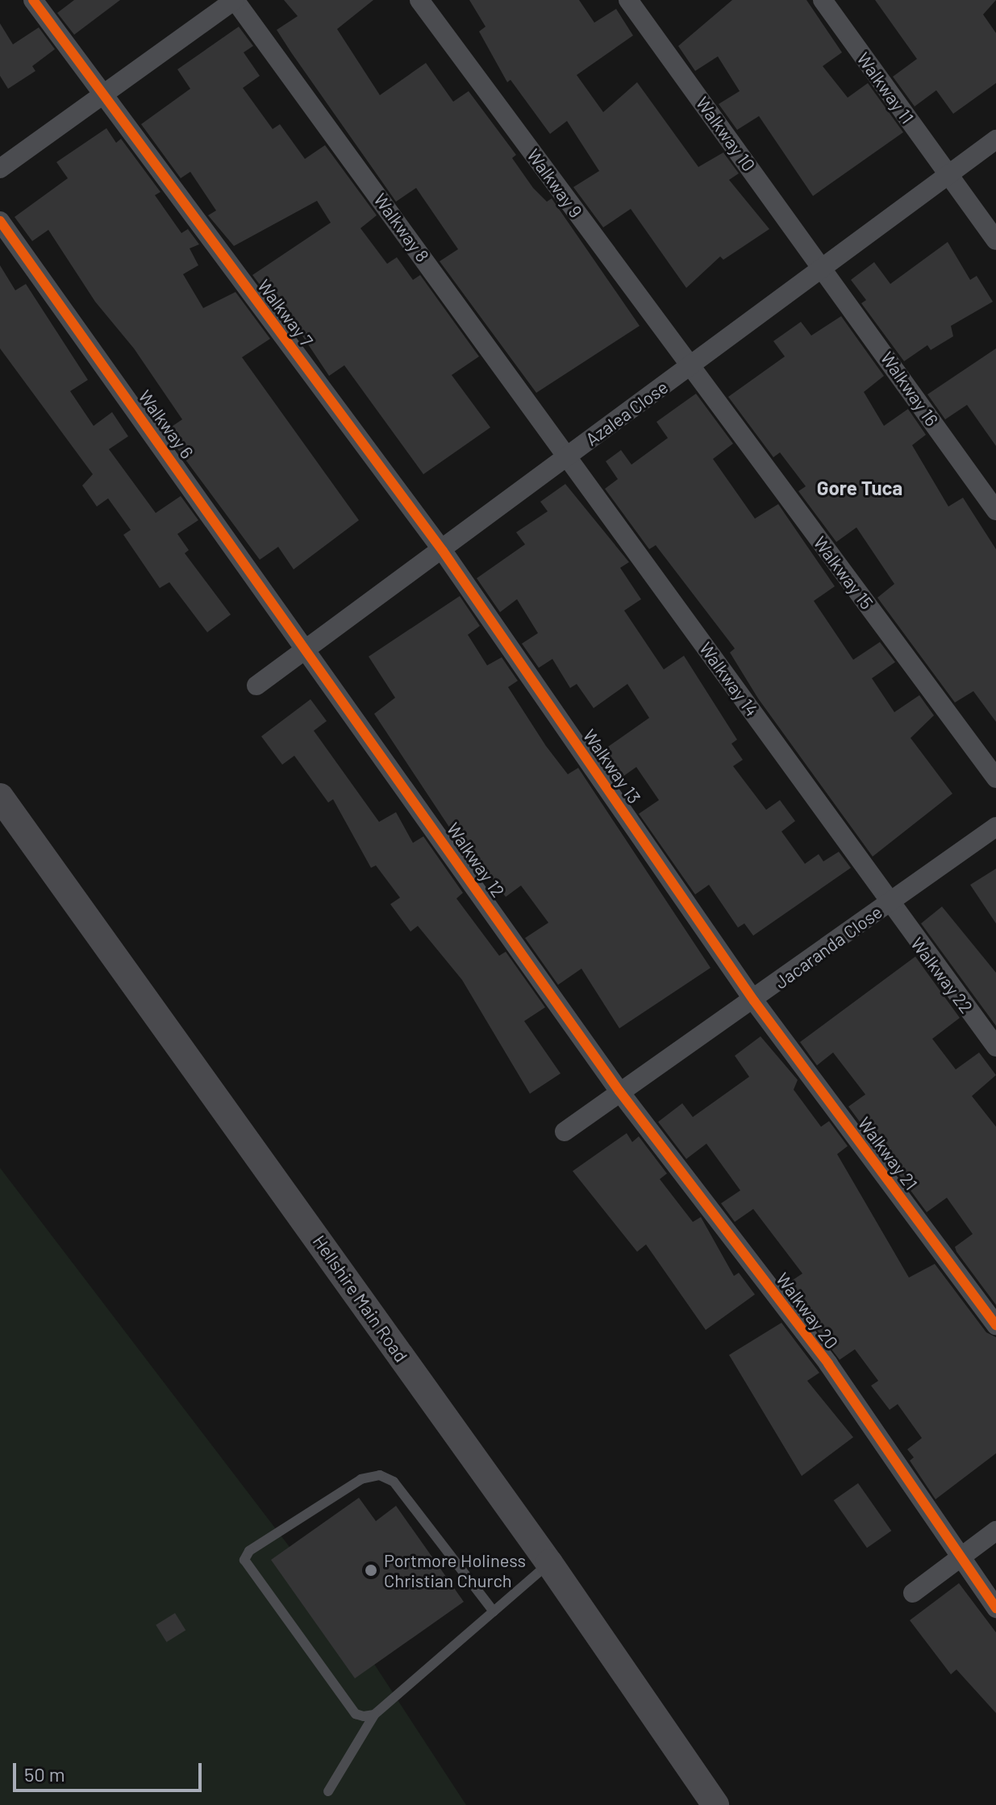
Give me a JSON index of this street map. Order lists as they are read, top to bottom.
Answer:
{
  "streets": {
    "main road": ["Hellshire Main Road"],
    "street": [
      "Walkway 11",
      "Walkway 10",
      "Walkway 9",
      "Walkway 8",
      "Walkway 7",
      "Walkway 16",
      "Azalea Close",
      "Walkway 6",
      "Walkway 15",
      "Walkway 14",
      "Walkway 13",
      "Walkway 12",
      "Jacaranda Close",
      "Walkway 22",
      "Walkway 21",
      "Walkway 20"
    ]
  },
  "crossings": [
    ["Walkway 11", "Azalea Close"],
    ["Walkway 10", "Walkway 16"],
    ["Walkway 10", "Azalea Close"],
    ["Walkway 9", "Azalea Close"],
    ["Walkway 9", "Walkway 15"],
    ["Walkway 8", "Azalea Close"],
    ["Walkway 8", "Walkway 14"],
    ["Walkway 7", "Azalea Close"],
    ["Walkway 7", "Walkway 13"],
    ["Walkway 16", "Azalea Close"],
    ["Azalea Close", "Walkway 6"],
    ["Azalea Close", "Walkway 15"],
    ["Azalea Close", "Walkway 14"],
    ["Azalea Close", "Walkway 13"],
    ["Azalea Close", "Walkway 12"],
    ["Walkway 6", "Walkway 12"],
    ["Walkway 14", "Jacaranda Close"],
    ["Walkway 14", "Walkway 22"],
    ["Walkway 13", "Jacaranda Close"],
    ["Walkway 13", "Walkway 21"],
    ["Walkway 12", "Jacaranda Close"],
    ["Walkway 12", "Walkway 20"],
    ["Jacaranda Close", "Walkway 22"],
    ["Jacaranda Close", "Walkway 21"],
    ["Jacaranda Close", "Walkway 20"]
  ],
  "districts": ["Gore Tuca"],
  "places": ["Portmore Holiness Christian Church"],
  "scale_bar": "50 m"
}
